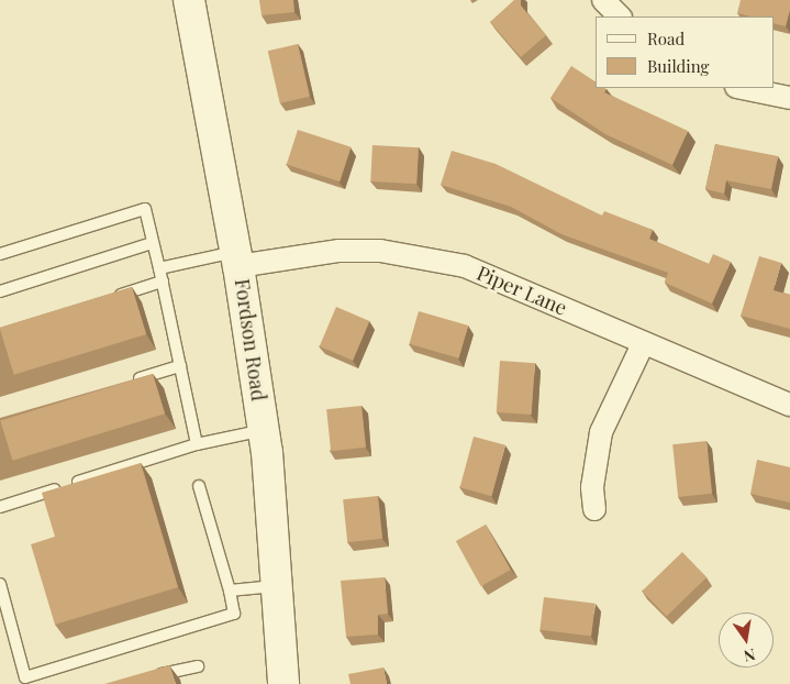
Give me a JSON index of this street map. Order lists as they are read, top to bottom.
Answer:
{
  "streets": {
    "street": ["Piper Lane", "Fordson Road"]
  },
  "crossings": [
    ["Piper Lane", "Fordson Road"]
  ],
  "legend": ["Road", "Building"],
  "north": "bottom"
}
